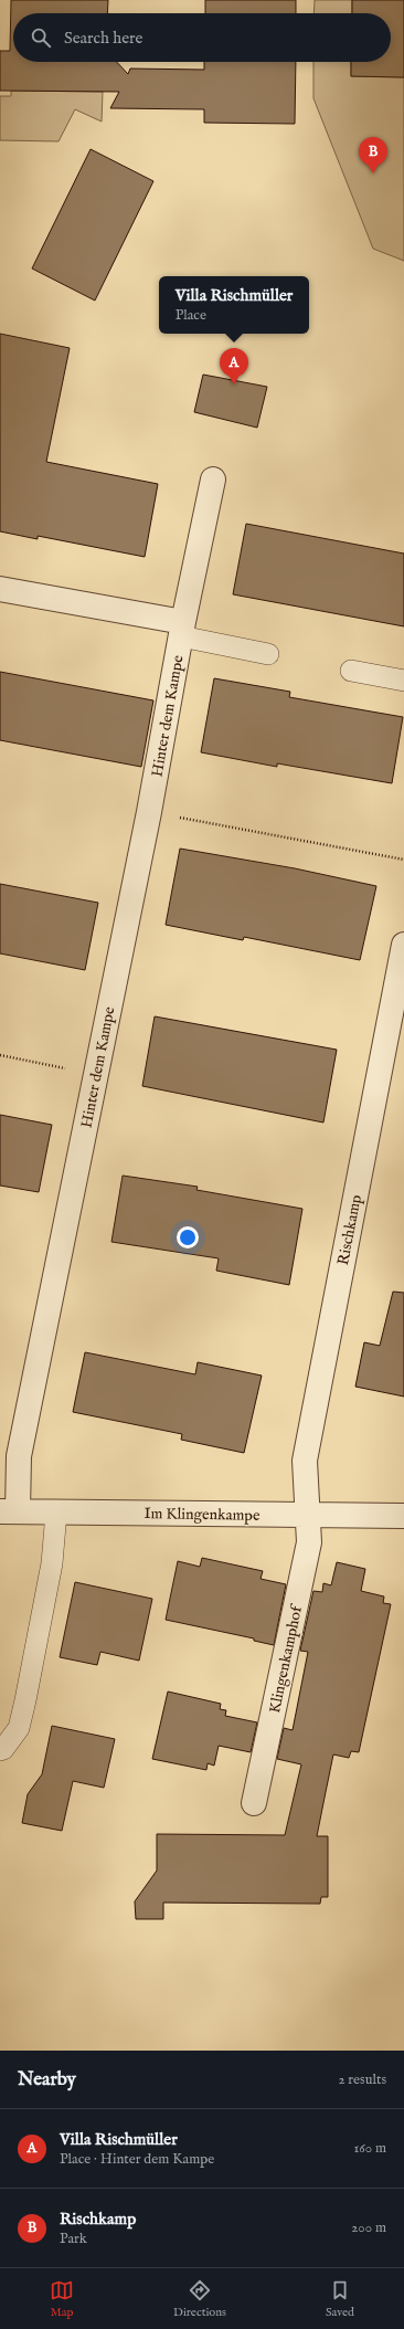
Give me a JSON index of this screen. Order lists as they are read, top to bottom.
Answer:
{
  "streets": {
    "street": [
      "Hinter dem Kampe",
      "Rischkamp",
      "Im Klingenkampe",
      "Klingenkamphof"
    ]
  },
  "crossings": [
    ["Hinter dem Kampe", "Im Klingenkampe"],
    ["Rischkamp", "Im Klingenkampe"],
    ["Rischkamp", "Klingenkamphof"],
    ["Im Klingenkampe", "Klingenkamphof"]
  ],
  "page": {
    "search": "Search here",
    "pins": ["B", "A"],
    "popup": ["Villa Rischmüller", "Place"],
    "heading": ["Nearby", "2 results"],
    "list": [
      {
        "mark": "A",
        "name": "Villa Rischmüller",
        "note": "Place · Hinter dem Kampe",
        "value": "160 m"
      },
      {
        "mark": "B",
        "name": "Rischkamp",
        "note": "Park",
        "value": "200 m"
      }
    ],
    "nav": ["Map", "Directions", "Saved"]
  }
}
